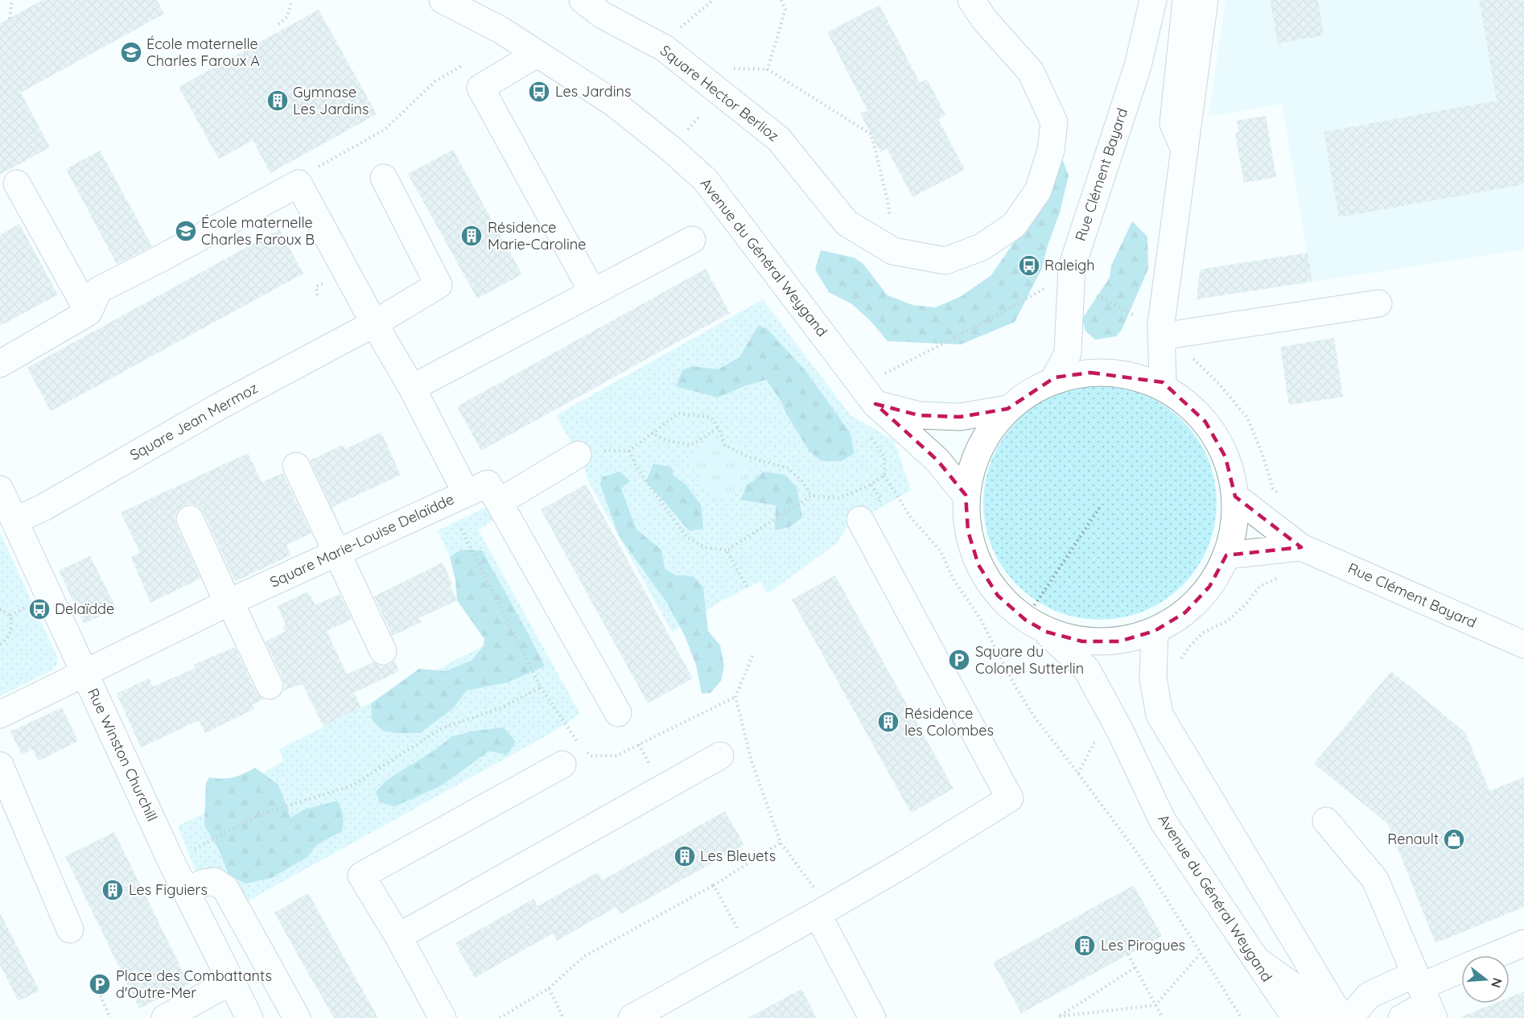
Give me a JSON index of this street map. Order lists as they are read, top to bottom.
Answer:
{
  "streets": {
    "street": [
      "Square Hector Berlioz",
      "Rue Clément Bayard",
      "Avenue du Général Weygand",
      "Square Jean Mermoz",
      "Square Marie-Louise Delaïdde",
      "Rue Winston Churchill"
    ]
  },
  "crossings": [
    ["Square Jean Mermoz", "Rue Winston Churchill"],
    ["Square Marie-Louise Delaïdde", "Rue Winston Churchill"]
  ],
  "places": {
    "school or university": ["École maternelle Charles Faroux A", "École maternelle Charles Faroux B"],
    "bus stop": ["Les Jardins", "Raleigh", "Delaïdde"],
    "building": [
      "Gymnase Les Jardins",
      "Résidence Marie-Caroline",
      "Résidence les Colombes",
      "Les Bleuets",
      "Les Figuiers",
      "Les Pirogues"
    ],
    "parking": ["Square du Colonel Sutterlin", "Place des Combattants d'Outre-Mer"],
    "shop": ["Renault"]
  },
  "north": "right"
}
